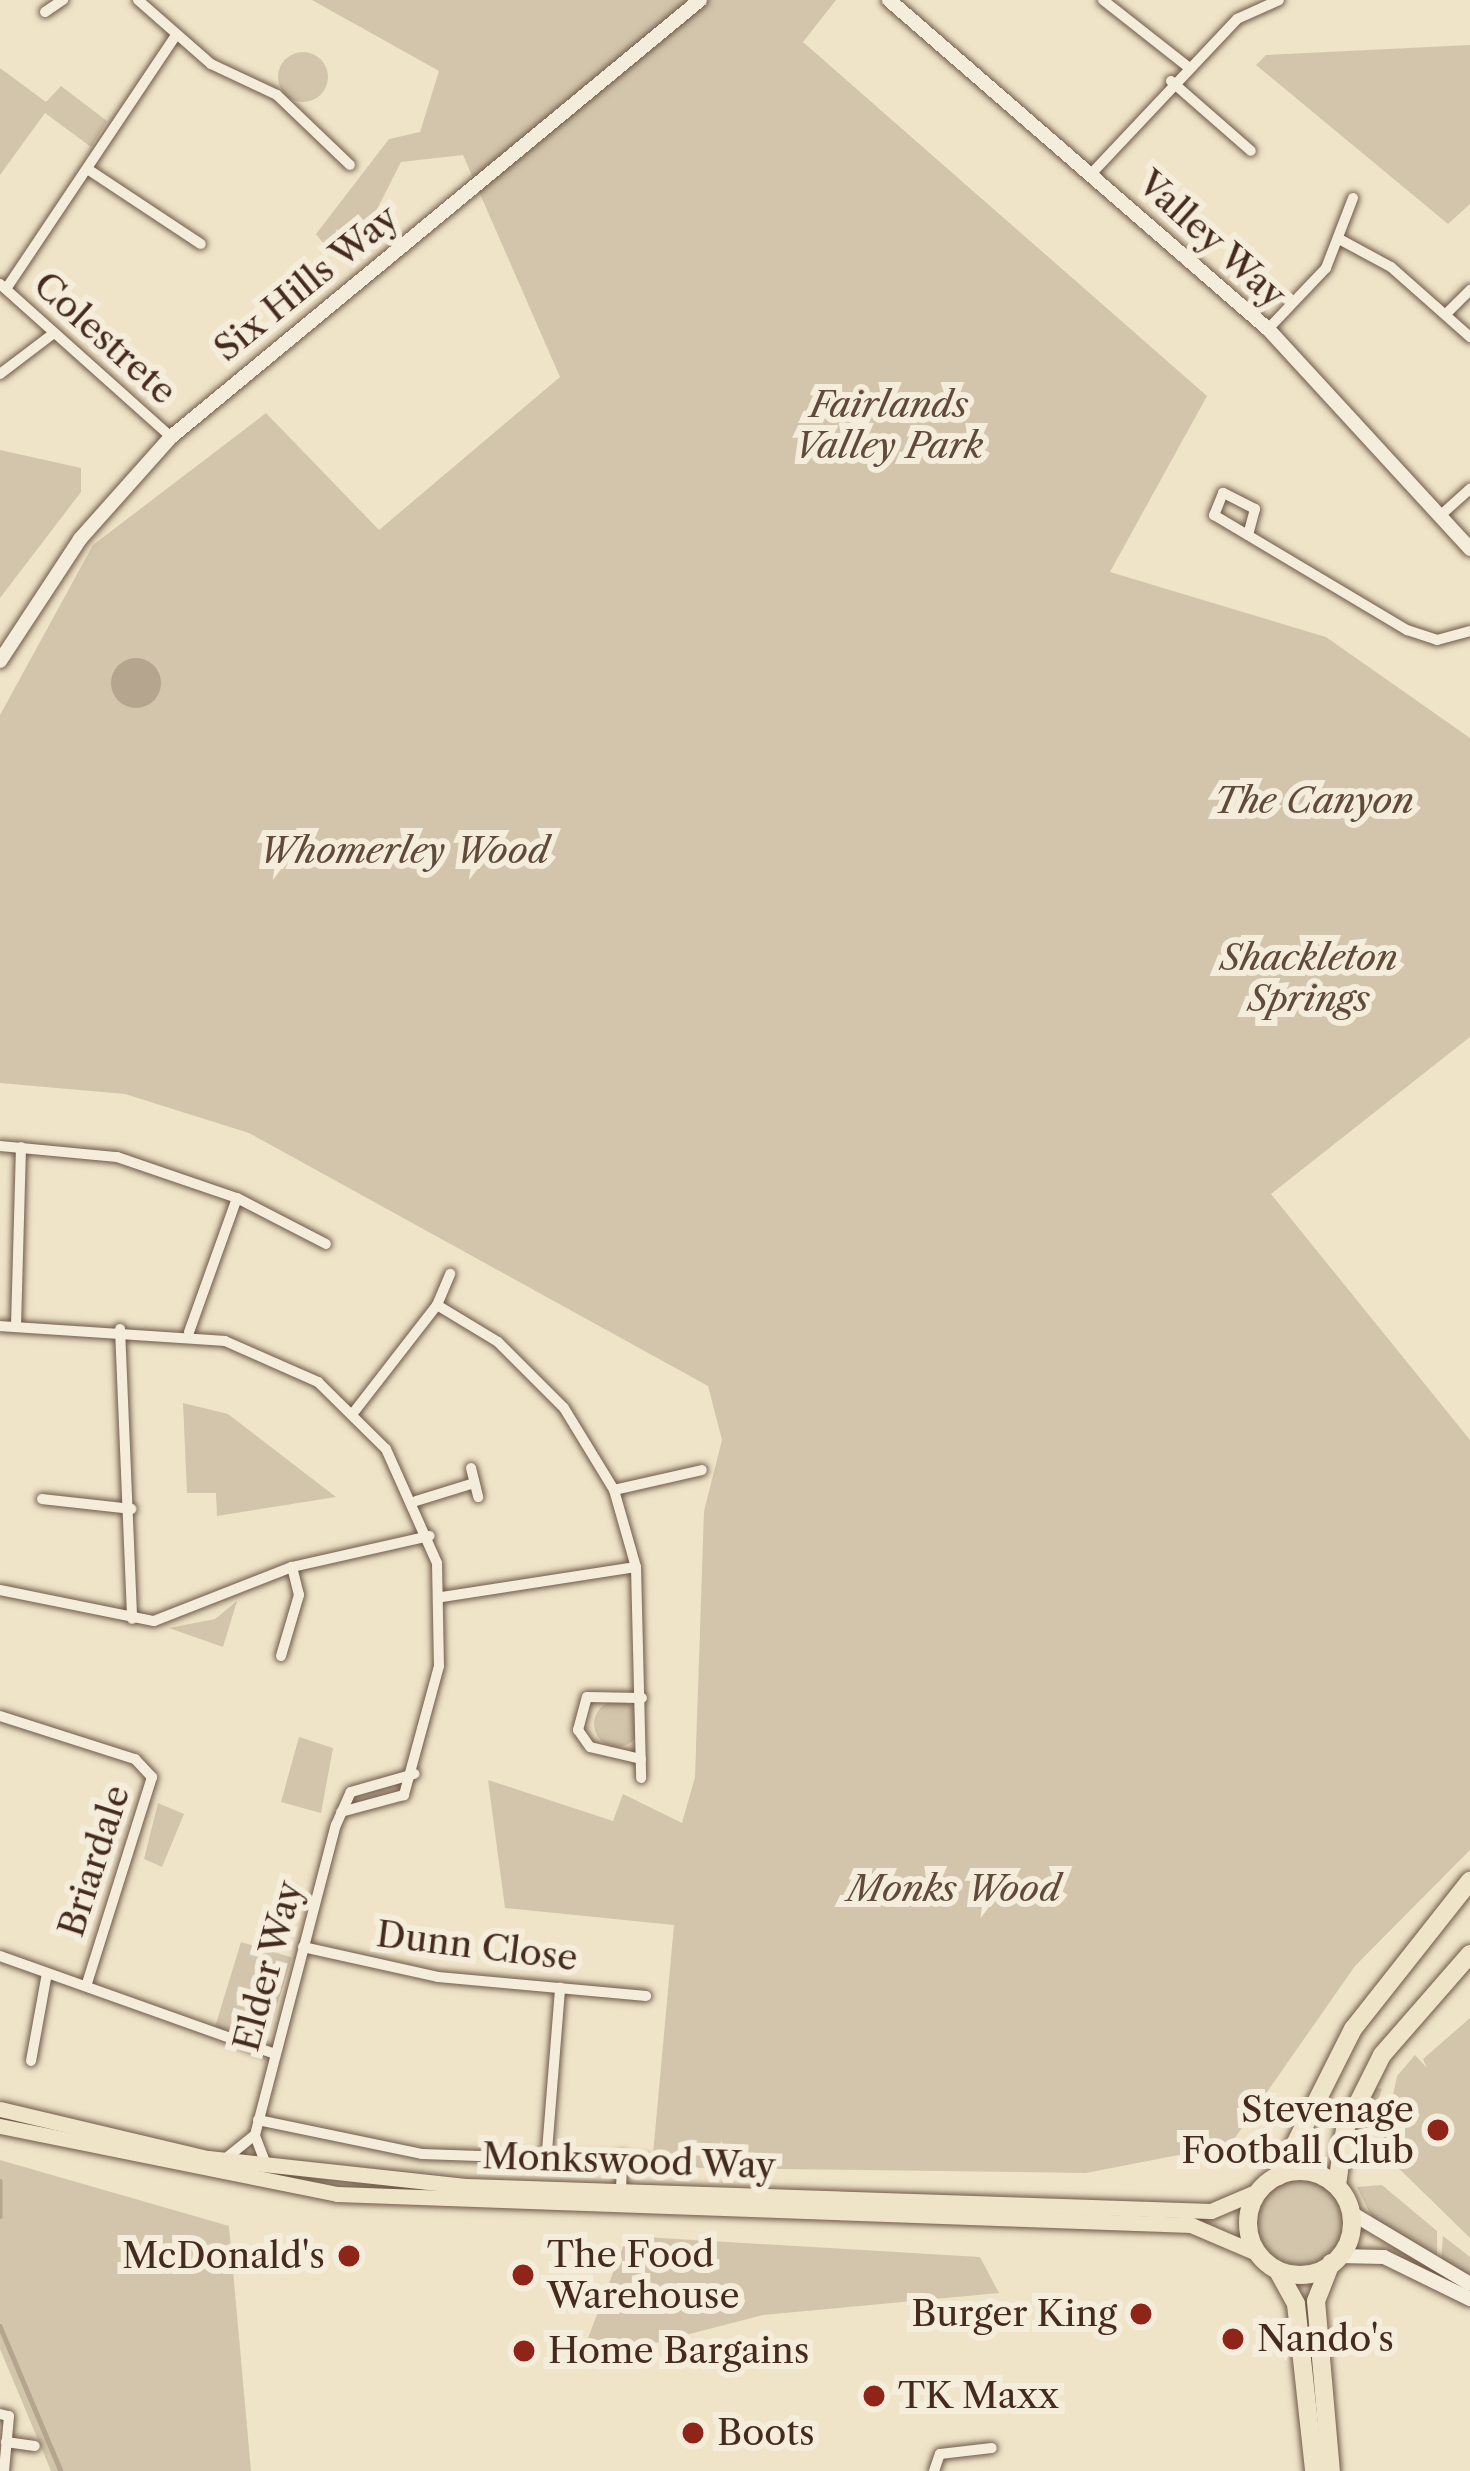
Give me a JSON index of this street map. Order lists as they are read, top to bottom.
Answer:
{
  "streets": {
    "main road": ["Monkswood Way"],
    "street": [
      "Valley Way",
      "Six Hills Way",
      "Colestrete",
      "Briardale",
      "Dunn Close",
      "Elder Way"
    ]
  },
  "crossings": [
    ["Six Hills Way", "Colestrete"],
    ["Dunn Close", "Elder Way"]
  ],
  "parks": [
    "Fairlands Valley Park",
    "The Canyon",
    "Whomerley Wood",
    "Shackleton Springs",
    "Monks Wood"
  ],
  "places": [
    "Stevenage Football Club",
    "McDonald's",
    "The Food Warehouse",
    "Burger King",
    "Nando's",
    "Home Bargains",
    "TK Maxx",
    "Boots"
  ]
}
